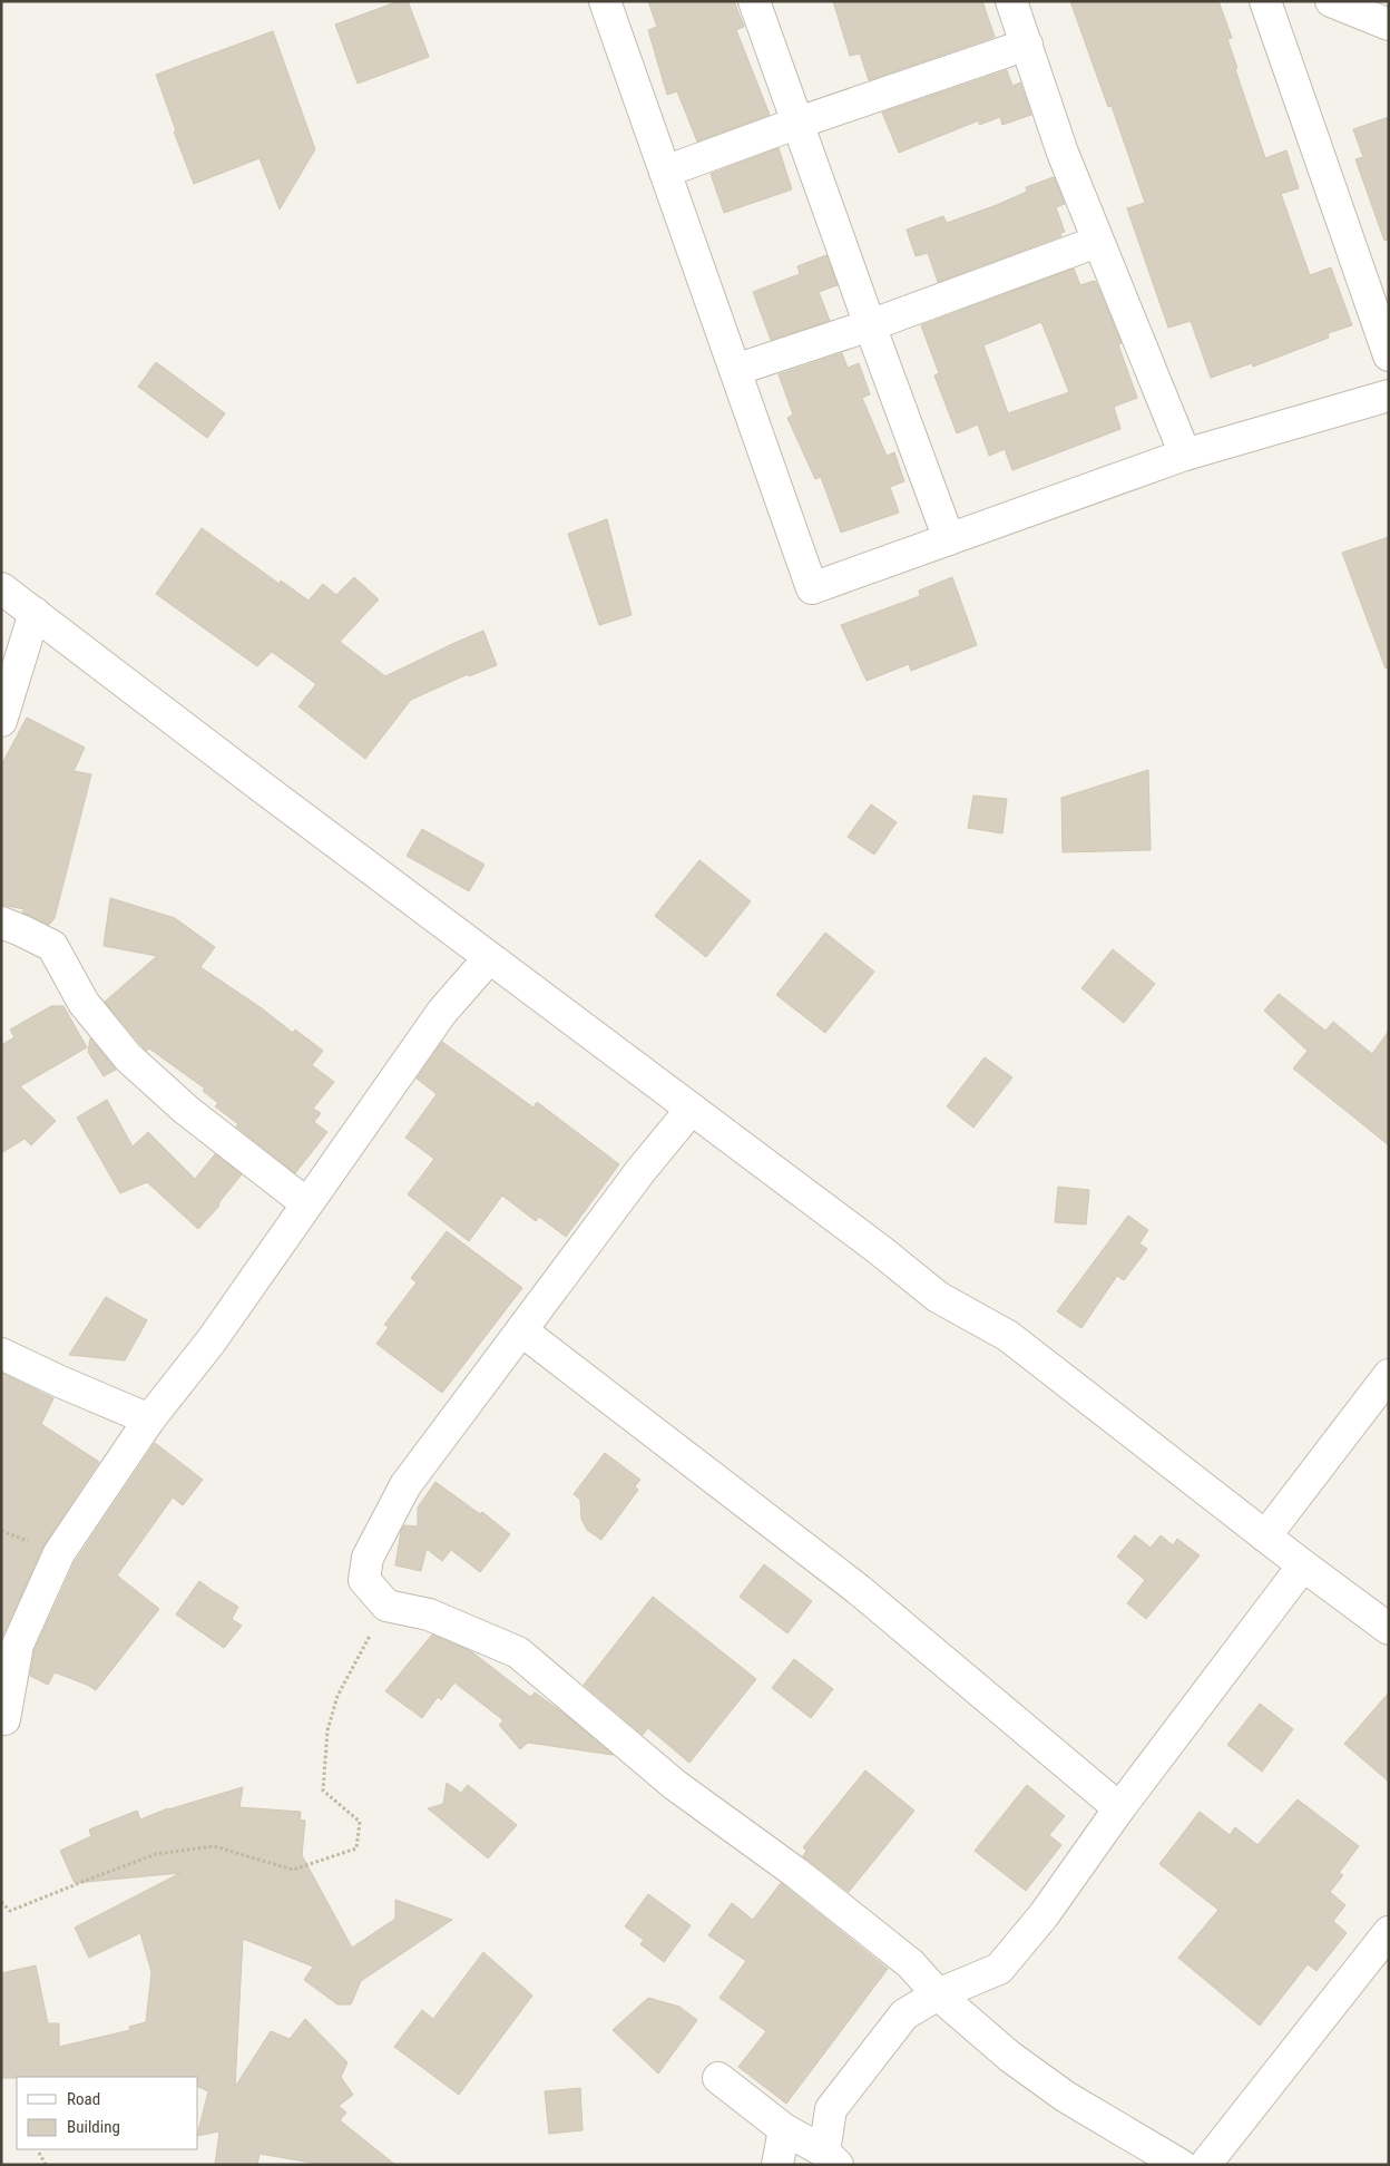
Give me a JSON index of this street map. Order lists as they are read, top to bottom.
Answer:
{
  "legend": ["Road", "Building"]
}
